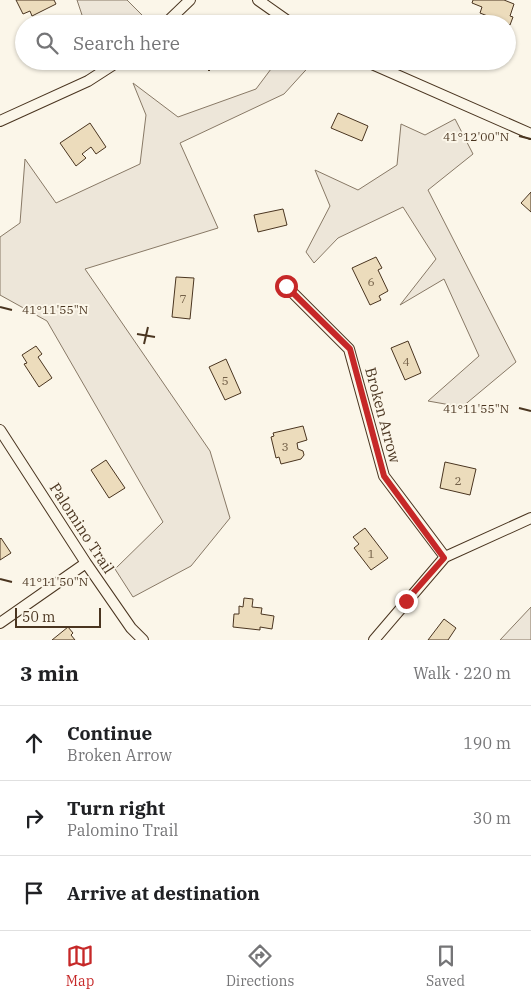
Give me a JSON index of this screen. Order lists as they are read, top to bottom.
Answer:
{
  "streets": {
    "street": ["Broken Arrow", "Palomino Trail"]
  },
  "house_numbers": [
    "6",
    "7",
    "4",
    "5",
    "3",
    "2",
    "1"
  ],
  "scale_bar": "50 m",
  "page": {
    "search": "Search here",
    "scale": "50 m",
    "heading": ["3 min", "Walk · 220 m"],
    "list": [
      ["Continue", "Broken Arrow", "190 m"],
      ["Turn right", "Palomino Trail", "30 m"],
      "Arrive at destination"
    ],
    "nav": ["Map", "Directions", "Saved"]
  },
  "coordinates": ["41°12'00\"N", "41°11'55\"N", "41°11'50\"N"]
}
